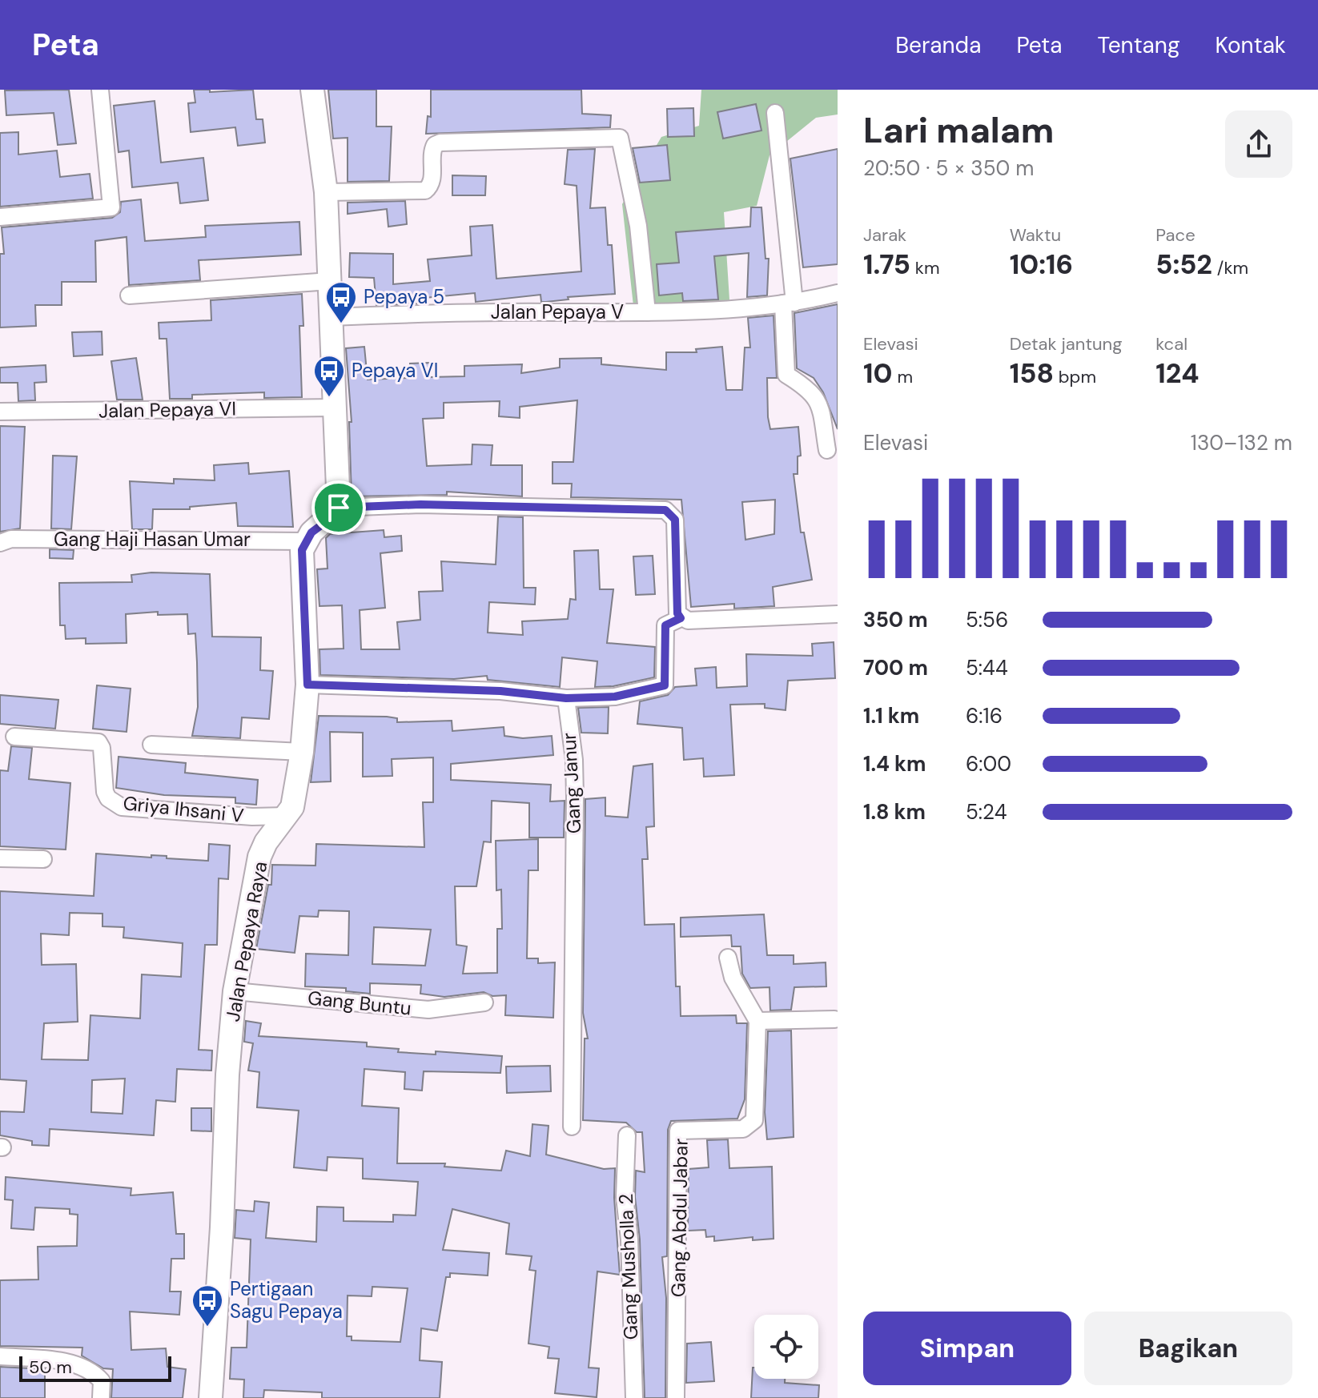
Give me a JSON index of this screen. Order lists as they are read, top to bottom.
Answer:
{
  "streets": {
    "street": [
      "Jalan Pepaya V",
      "Jalan Pepaya VI",
      "Gang Haji Hasan Umar",
      "Gang Janur",
      "Griya Ihsani V",
      "Jalan Pepaya Raya",
      "Gang Buntu",
      "Gang Abdul Jabar",
      "Gang Musholla 2"
    ]
  },
  "crossings": [
    ["Gang Haji Hasan Umar", "Jalan Pepaya Raya"],
    ["Griya Ihsani V", "Jalan Pepaya Raya"],
    ["Jalan Pepaya Raya", "Gang Buntu"]
  ],
  "places": {
    "bus stop": ["Pepaya 5", "Pepaya VI", "Pertigaan Sagu Pepaya"]
  },
  "scale_bar": "50 m",
  "page": {
    "header": "Peta",
    "nav": [
      "Beranda",
      "Peta",
      "Tentang",
      "Kontak"
    ],
    "heading": ["Lari malam", "20:50 · 5 × 350 m"],
    "stats": [
      ["Jarak", "1.75 km"],
      ["Waktu", "10:16"],
      ["Pace", "5:52 /km"],
      ["Elevasi", "10 m"],
      ["Detak jantung", "158 bpm"],
      ["kcal", "124"]
    ],
    "chart": ["Elevasi", "130–132 m"],
    "list": [
      {
        "name": "350 m",
        "note": "5:56"
      },
      {
        "name": "700 m",
        "note": "5:44"
      },
      {
        "name": "1.1 km",
        "note": "6:16"
      },
      {
        "name": "1.4 km",
        "note": "6:00"
      },
      {
        "name": "1.8 km",
        "note": "5:24"
      }
    ],
    "buttons": ["Simpan", "Bagikan"],
    "scale": "50 m"
  }
}
